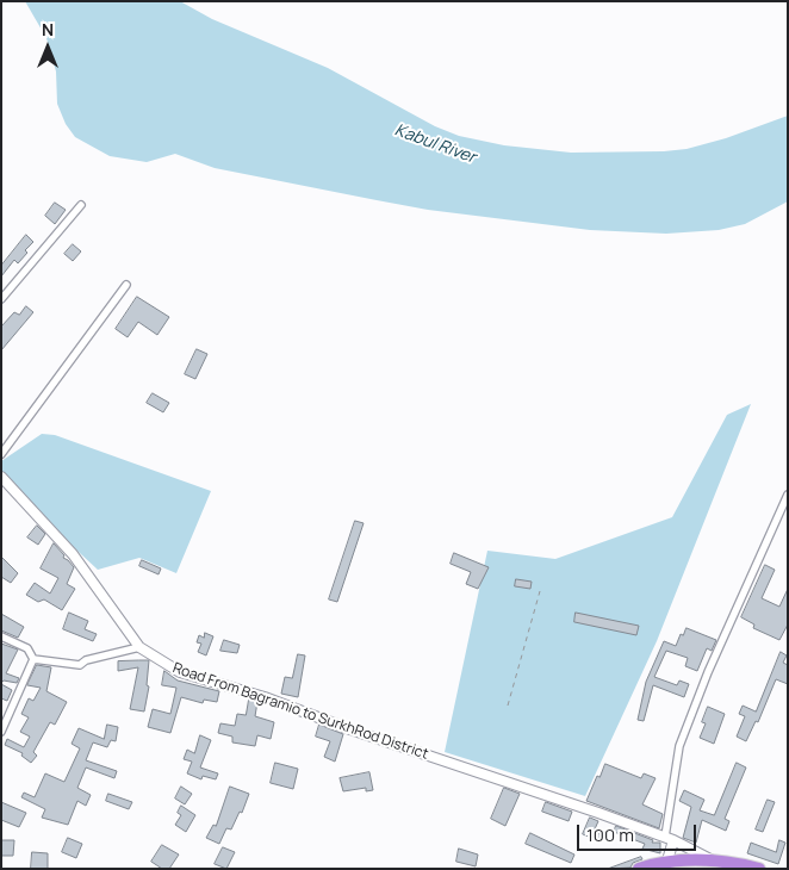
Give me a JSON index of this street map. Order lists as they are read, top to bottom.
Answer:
{
  "streets": {
    "street": ["Road From Bagramio to SurkhRod District"]
  },
  "water": ["Kabul River"],
  "scale_bar": "100 m",
  "north": "top"
}
